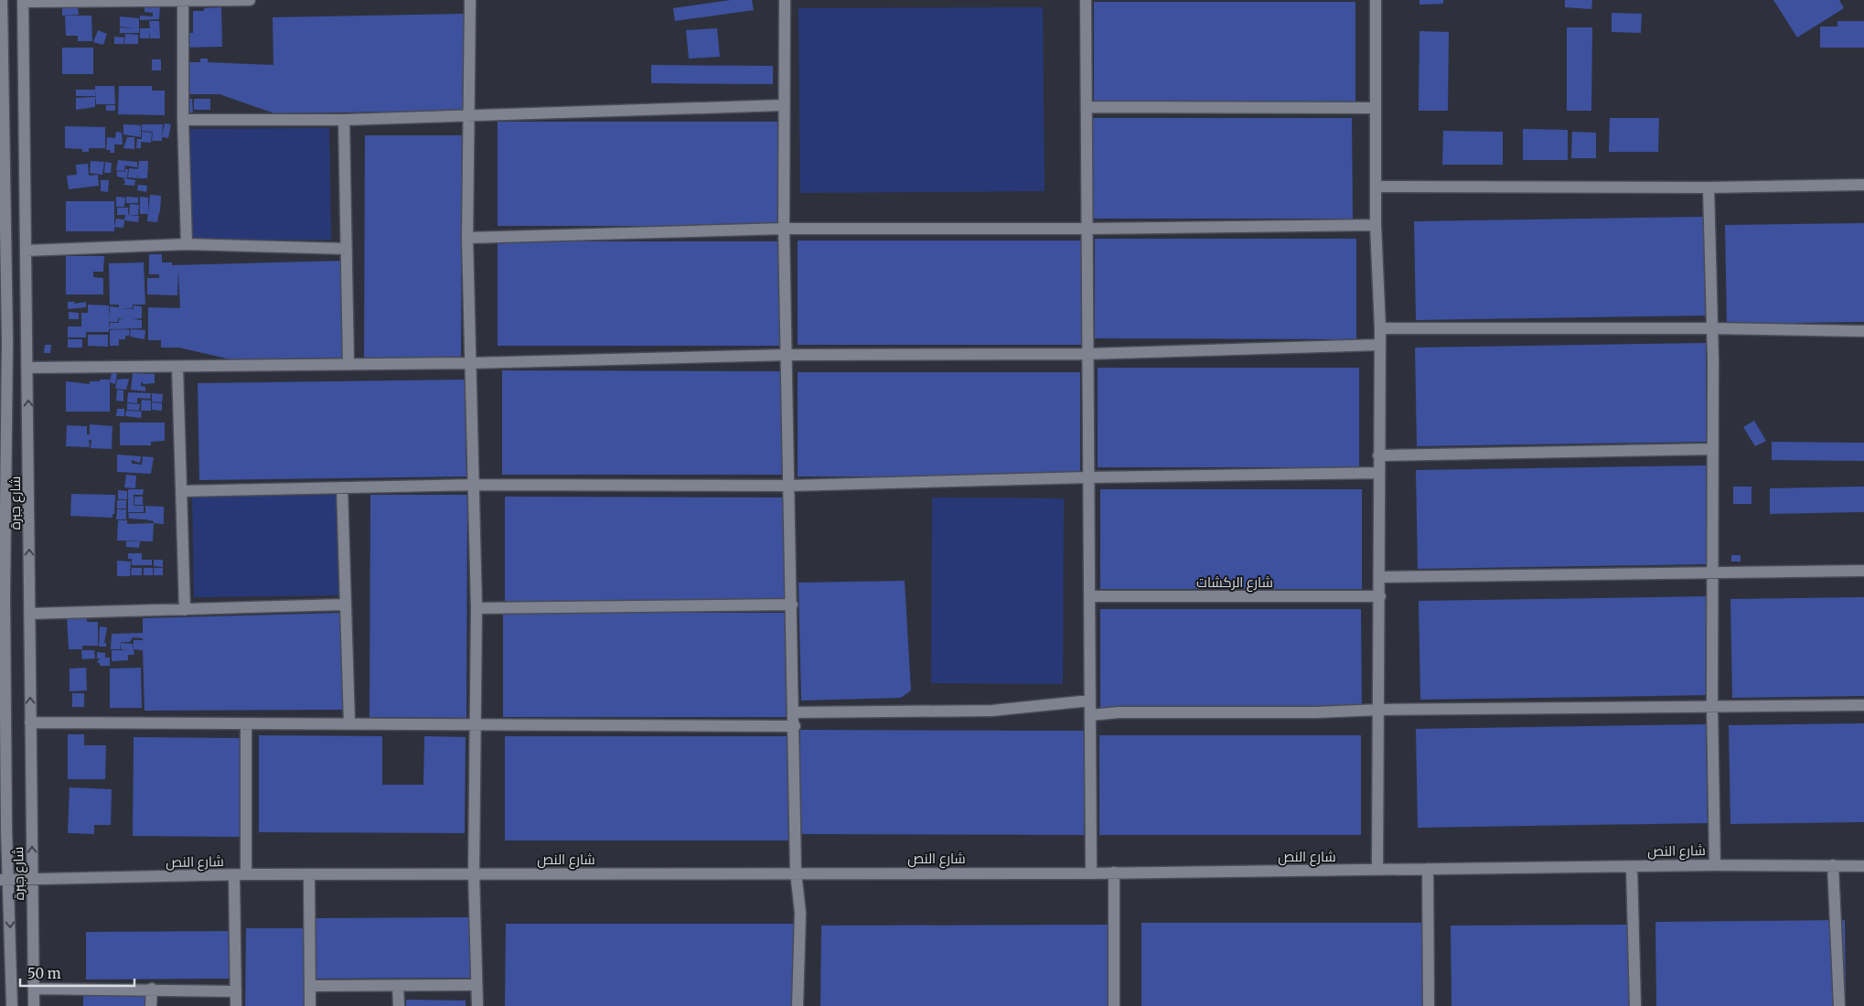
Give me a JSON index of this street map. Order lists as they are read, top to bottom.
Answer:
{
  "streets": {
    "street": ["شارع جبرة", "شارع الركشات", "شارع النص"]
  },
  "crossings": [
    ["شارع جبرة", "شارع النص"]
  ],
  "scale_bar": "50 m"
}
